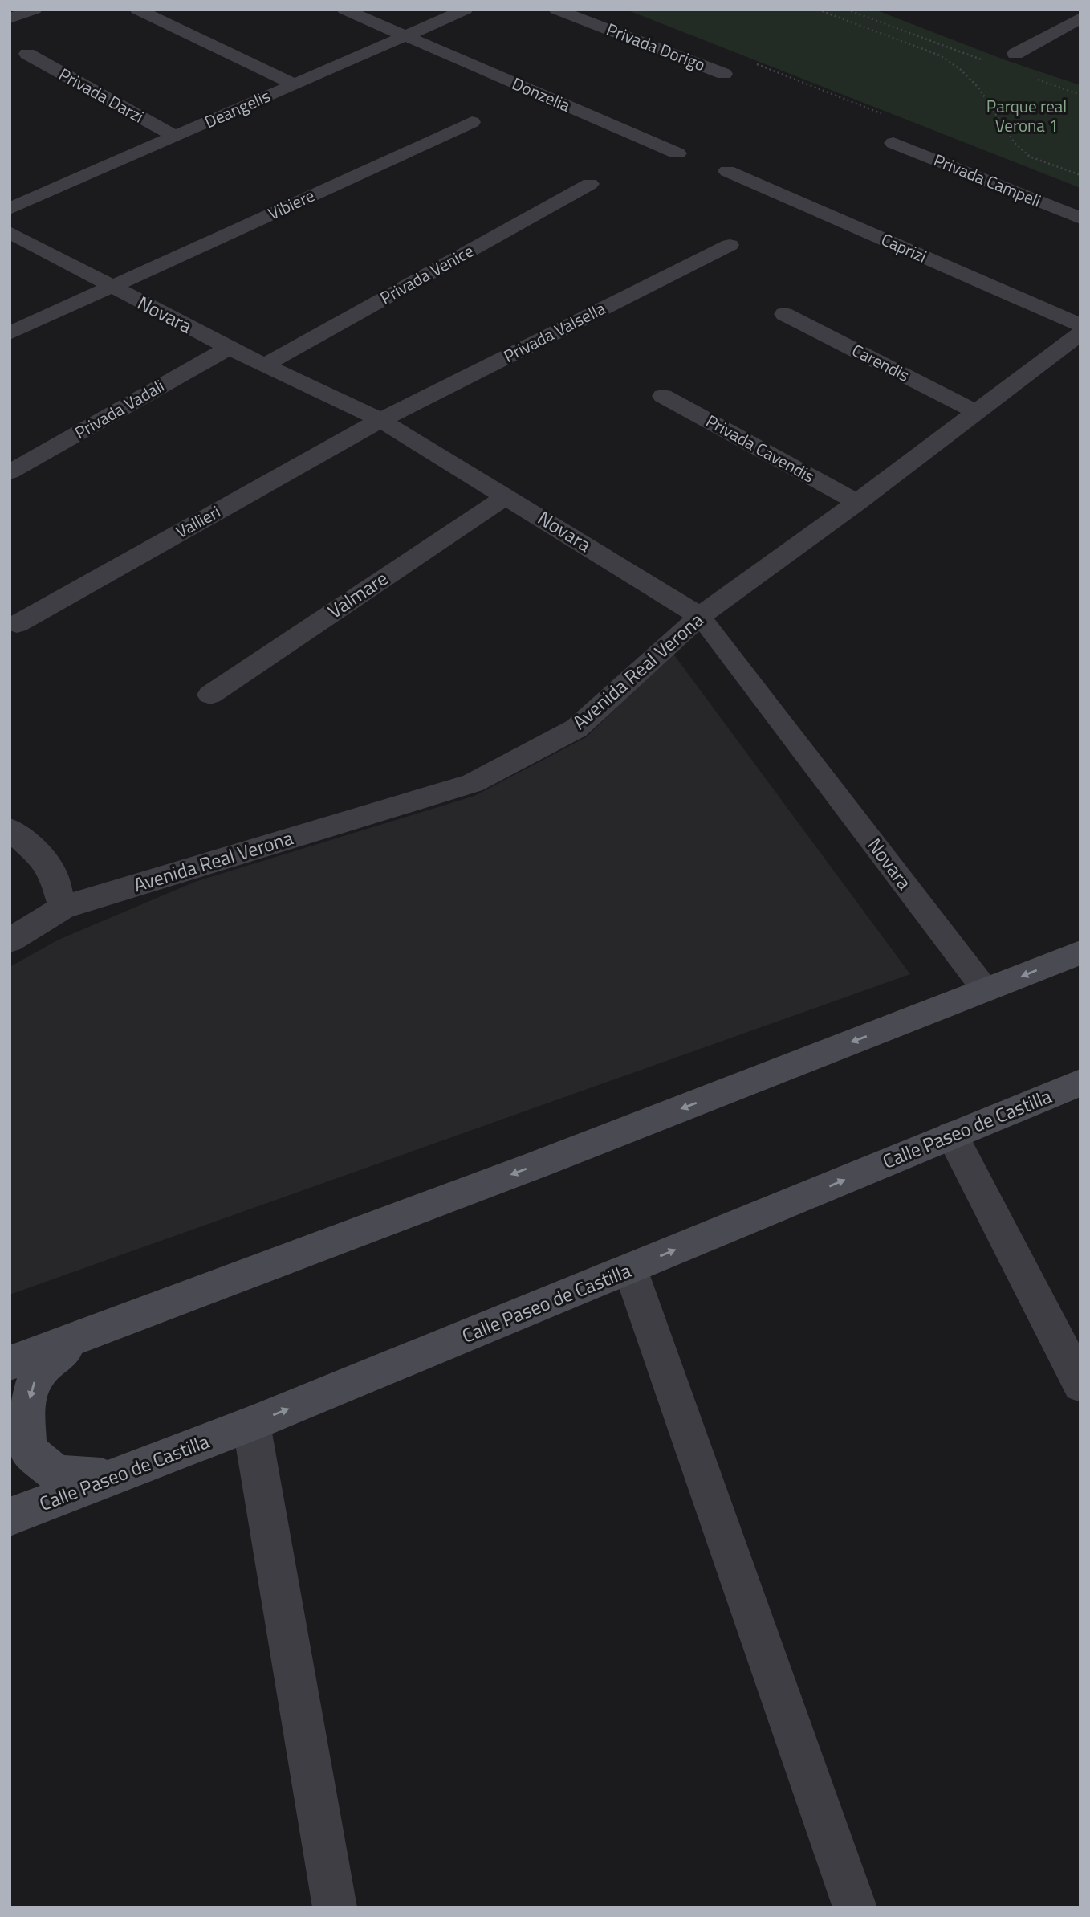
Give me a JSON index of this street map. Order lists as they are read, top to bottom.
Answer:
{
  "streets": {
    "street": [
      "Privada Dorigo",
      "Donzelia",
      "Privada Darzi",
      "Deangelis",
      "Privada Campeli",
      "Vibiere",
      "Caprizi",
      "Privada Venice",
      "Novara",
      "Privada Valsella",
      "Carendis",
      "Privada Vadali",
      "Privada Cavendis",
      "Vallieri",
      "Valmare",
      "Avenida Real Verona",
      "Calle Paseo de Castilla"
    ]
  },
  "crossings": [
    ["Donzelia", "Deangelis"],
    ["Privada Darzi", "Deangelis"],
    ["Vibiere", "Novara"],
    ["Privada Venice", "Novara"],
    ["Novara", "Privada Valsella"],
    ["Novara", "Privada Vadali"],
    ["Novara", "Vallieri"],
    ["Novara", "Valmare"],
    ["Novara", "Avenida Real Verona"],
    ["Privada Valsella", "Vallieri"],
    ["Carendis", "Avenida Real Verona"],
    ["Privada Cavendis", "Avenida Real Verona"]
  ],
  "parks": ["Parque real Verona 1"]
}
